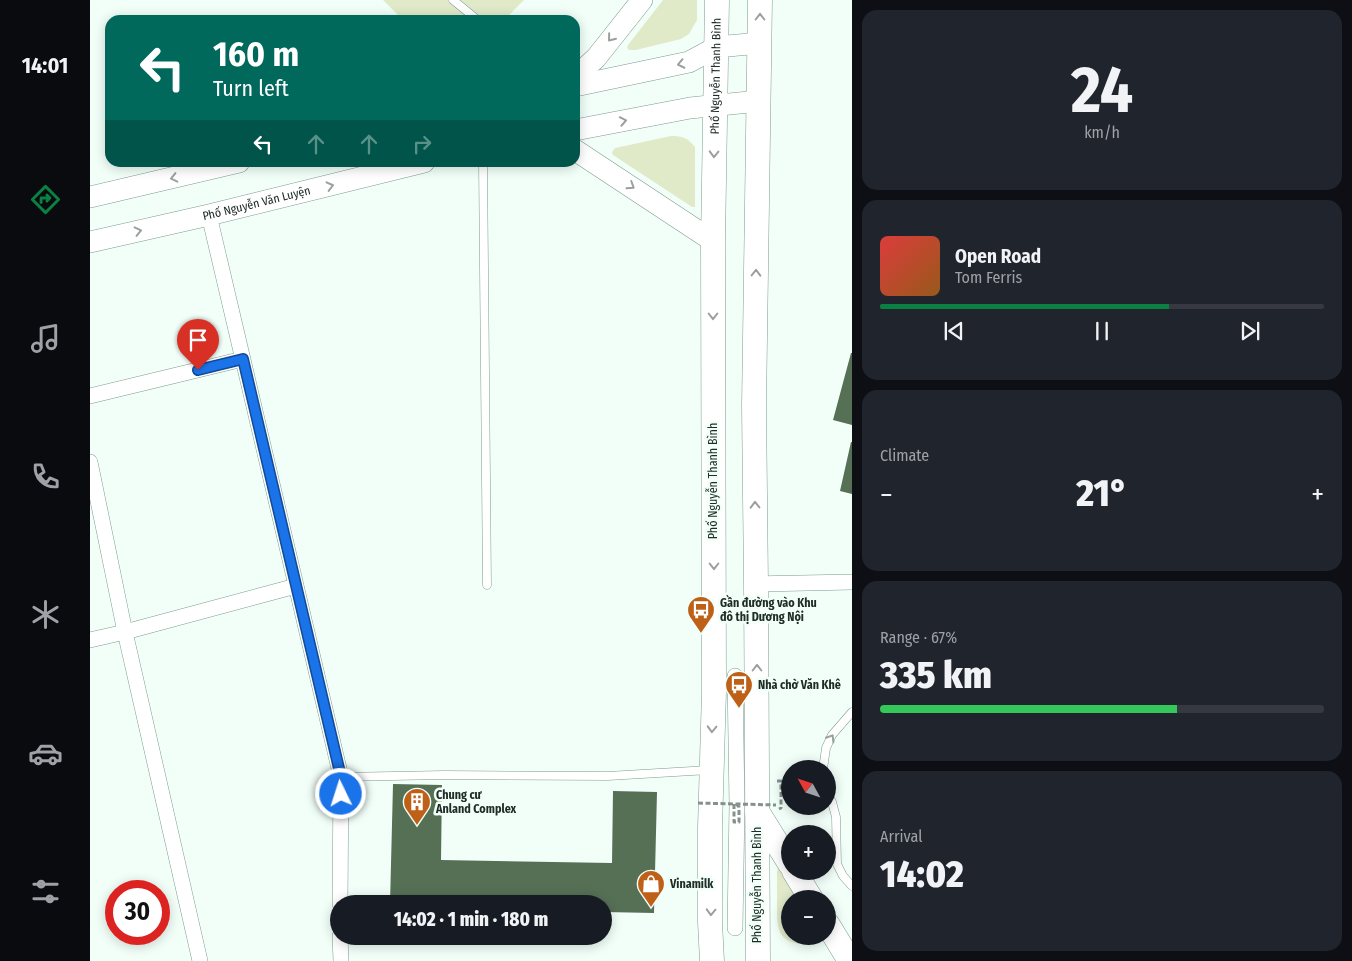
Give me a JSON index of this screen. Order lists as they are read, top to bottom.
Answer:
{
  "streets": {
    "main road": ["Phố Nguyễn Thanh Bình", "Phố Nguyễn Văn Luyện"]
  },
  "places": {
    "bus stop": ["Gần đường vào Khu đô thị Dương Nội", "Nhà chờ Văn Khê"],
    "building": ["Chung cư Anland Complex"],
    "shop": ["Vinamilk"]
  },
  "north": "top left",
  "page": {
    "tabs": "14:01",
    "tile": [
      ["24", "km/h"],
      "Climate",
      ["Range · 67%", "335 km"],
      ["Arrival", "14:02"]
    ],
    "turn": ["160 m", "Turn left"],
    "song": ["Open Road", "Tom Ferris"],
    "heat": ["−", "21°", "+"],
    "map_buttons": ["+", "−"],
    "limit": "30",
    "trip": "14:02 · 1 min · 180 m"
  }
}
